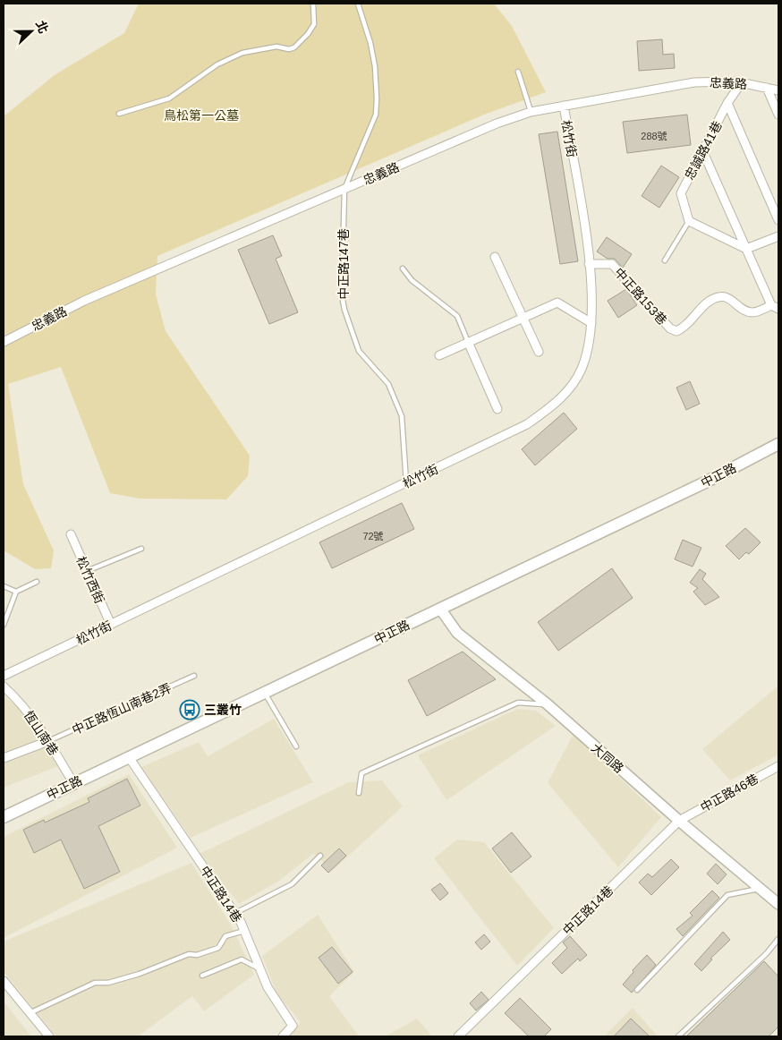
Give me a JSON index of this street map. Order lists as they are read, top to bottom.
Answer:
{
  "streets": {
    "main road": ["中正路"],
    "street": [
      "忠義路",
      "松竹街",
      "忠誠路41巷",
      "中正路153巷",
      "松竹西街",
      "恆山南巷",
      "大同路",
      "中正路46巷",
      "中正路14巷"
    ],
    "lane": ["中正路147巷", "中正路恆山南巷2弄"]
  },
  "crossings": [
    ["忠義路", "松竹街"],
    ["忠義路", "忠誠路41巷"],
    ["忠義路", "中正路147巷"],
    ["松竹街", "中正路147巷"],
    ["松竹街", "中正路153巷"],
    ["松竹街", "松竹西街"],
    ["中正路", "恆山南巷"],
    ["中正路", "大同路"],
    ["中正路", "中正路14巷"],
    ["中正路恆山南巷2弄", "恆山南巷"],
    ["大同路", "中正路46巷"],
    ["大同路", "中正路14巷"],
    ["中正路46巷", "中正路14巷"]
  ],
  "parks": ["鳥松第一公墓"],
  "places": {
    "bus stop": ["三叢竹"]
  },
  "house_numbers": ["288號", "72號"],
  "north": "right"
}
